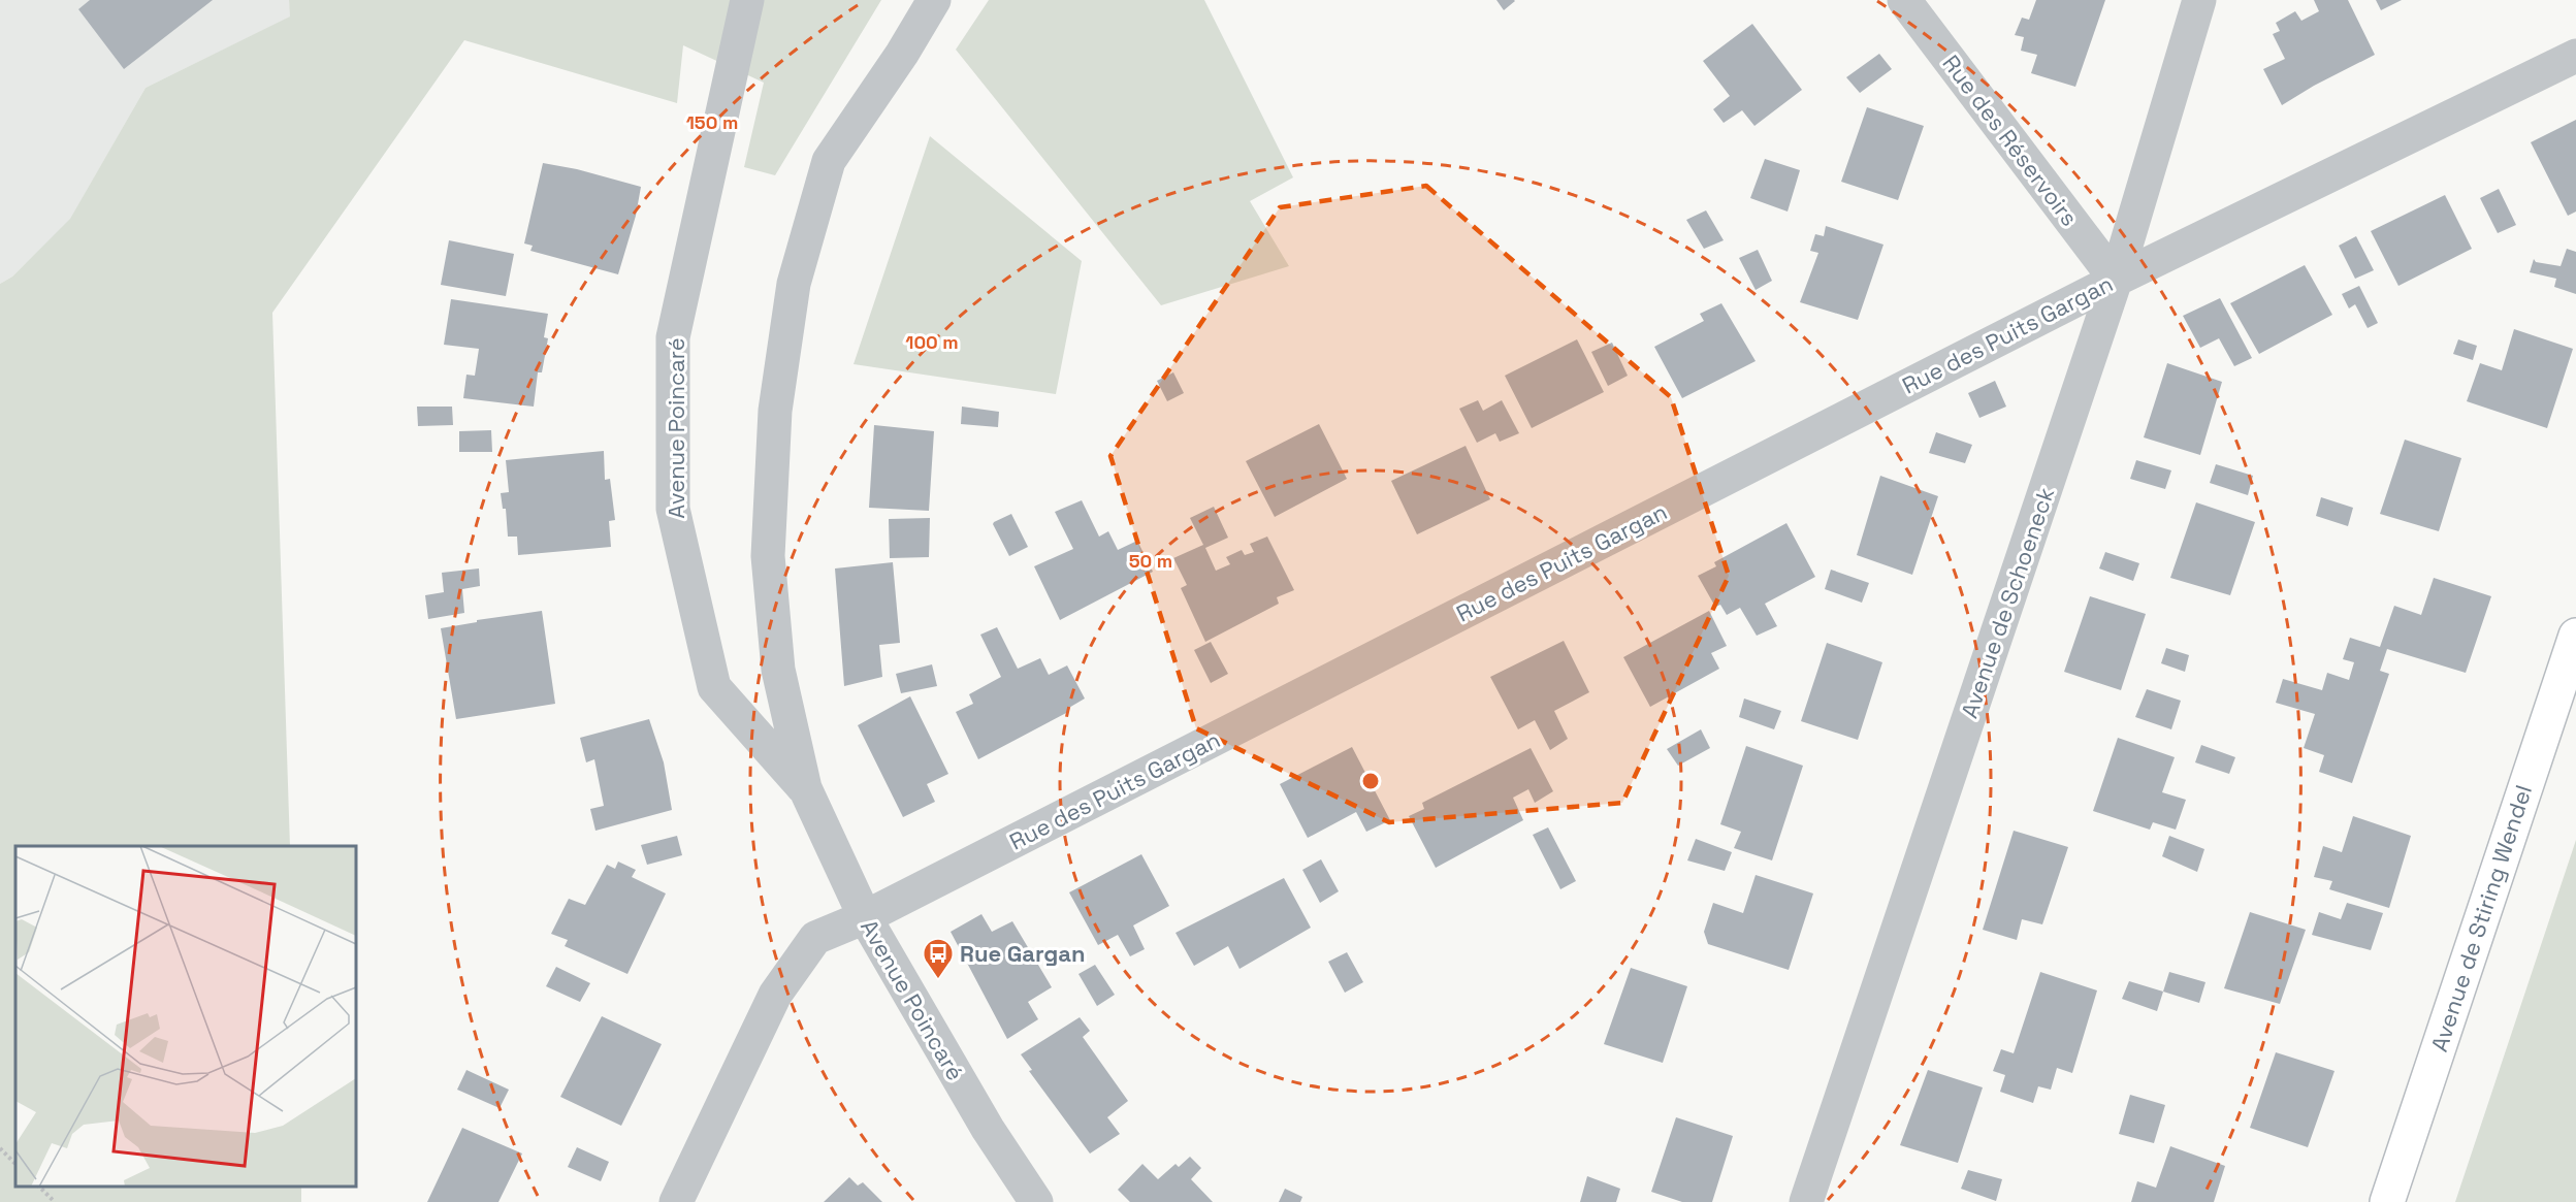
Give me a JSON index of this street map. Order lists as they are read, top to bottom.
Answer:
{
  "streets": {
    "street": [
      "Rue des Réservoirs",
      "Rue des Puits Gargan",
      "Avenue Poincaré",
      "Avenue de Schoeneck",
      "Avenue de Stiring Wendel"
    ]
  },
  "crossings": [
    ["Rue des Réservoirs", "Rue des Puits Gargan"],
    ["Rue des Réservoirs", "Avenue de Schoeneck"],
    ["Rue des Puits Gargan", "Avenue Poincaré"],
    ["Rue des Puits Gargan", "Avenue de Schoeneck"]
  ],
  "places": {
    "bus stop": ["Rue Gargan"]
  },
  "rings": ["150 m", "100 m", "50 m"]
}
